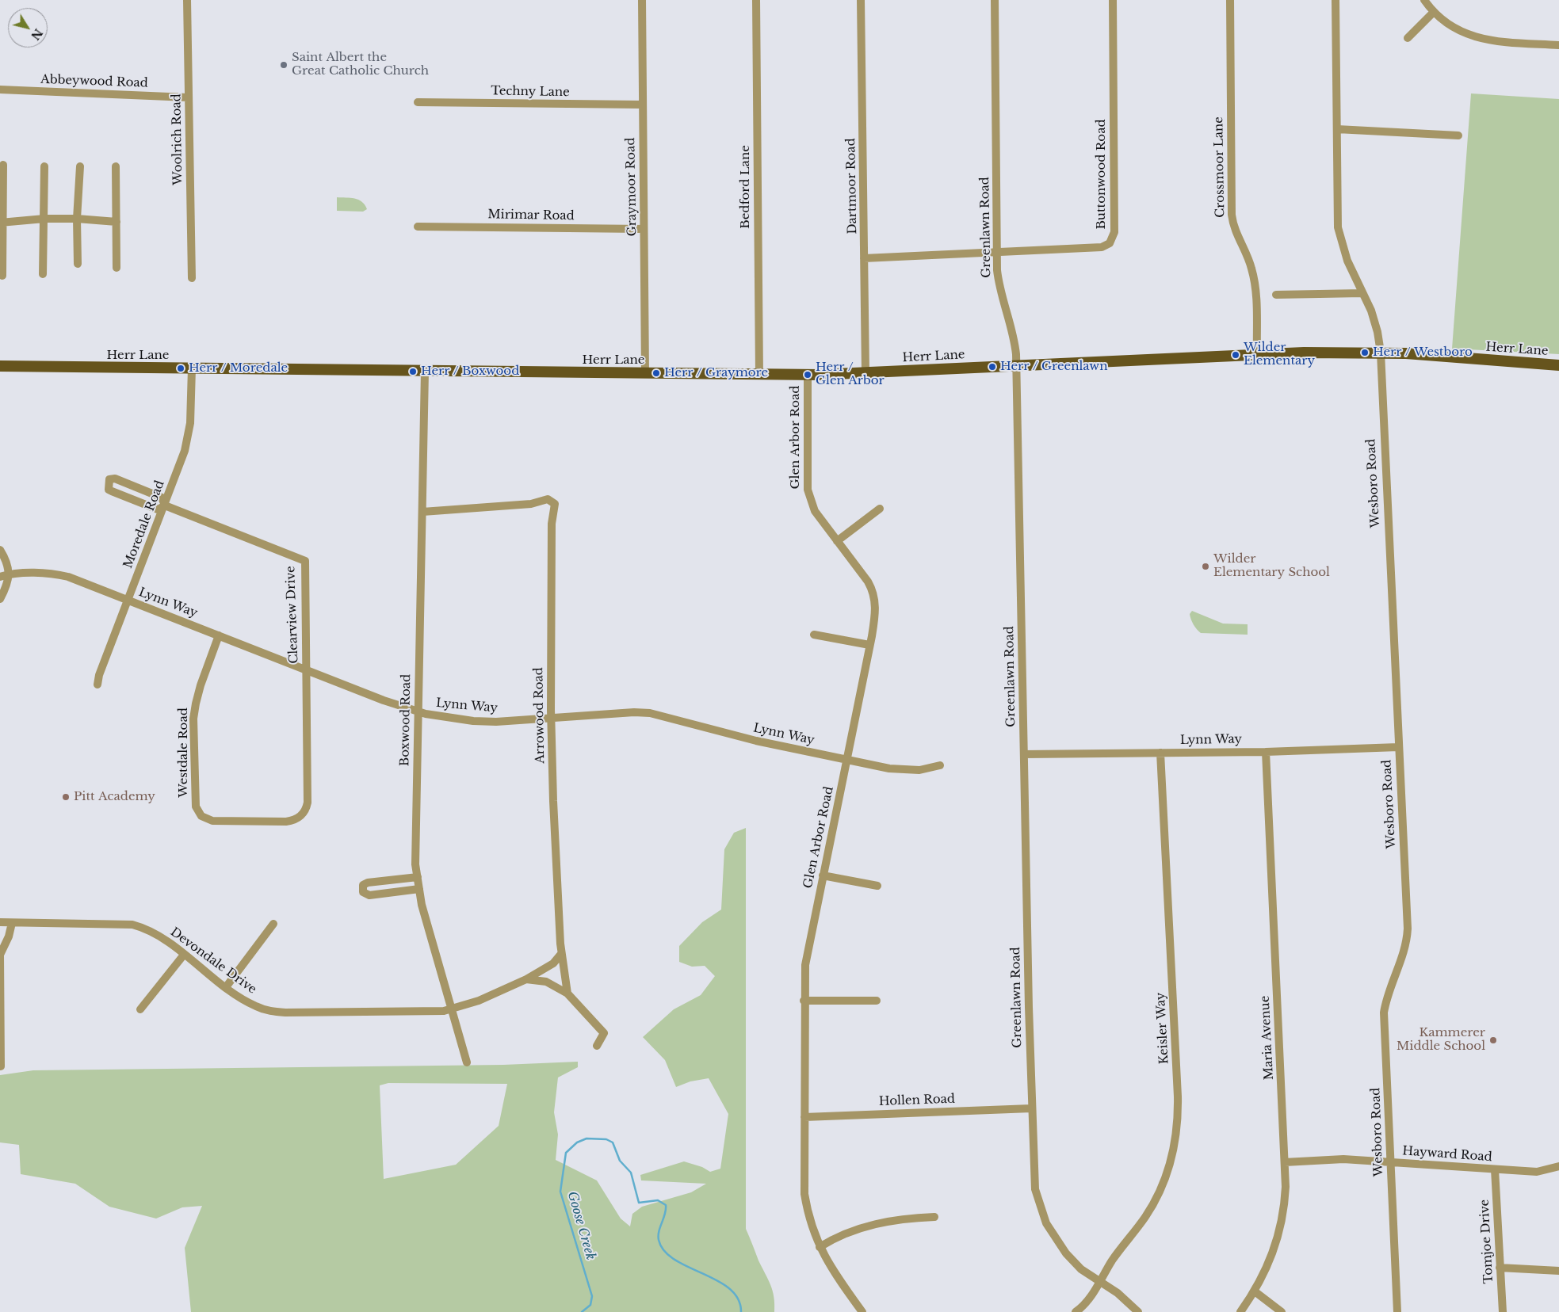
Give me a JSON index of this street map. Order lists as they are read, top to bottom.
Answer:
{
  "streets": {
    "main road": ["Herr Lane"],
    "street": [
      "Abbeywood Road",
      "Techny Lane",
      "Woolrich Road",
      "Crossmoor Lane",
      "Buttonwood Road",
      "Dartmoor Road",
      "Graymoor Road",
      "Bedford Lane",
      "Mirimar Road",
      "Greenlawn Road",
      "Glen Arbor Road",
      "Wesboro Road",
      "Moredale Road",
      "Lynn Way",
      "Clearview Drive",
      "Arrowood Road",
      "Boxwood Road",
      "Westdale Road",
      "Devondale Drive",
      "Keisler Way",
      "Maria Avenue",
      "Hollen Road",
      "Hayward Road",
      "Tomjoe Drive"
    ]
  },
  "crossings": [
    ["Abbeywood Road", "Woolrich Road"],
    ["Techny Lane", "Graymoor Road"],
    ["Crossmoor Lane", "Herr Lane"],
    ["Buttonwood Road", "Dartmoor Road"],
    ["Buttonwood Road", "Greenlawn Road"],
    ["Dartmoor Road", "Herr Lane"],
    ["Graymoor Road", "Mirimar Road"],
    ["Graymoor Road", "Herr Lane"],
    ["Bedford Lane", "Herr Lane"],
    ["Greenlawn Road", "Herr Lane"],
    ["Greenlawn Road", "Lynn Way"],
    ["Greenlawn Road", "Keisler Way"],
    ["Greenlawn Road", "Hollen Road"],
    ["Herr Lane", "Glen Arbor Road"],
    ["Herr Lane", "Wesboro Road"],
    ["Herr Lane", "Moredale Road"],
    ["Herr Lane", "Boxwood Road"],
    ["Glen Arbor Road", "Lynn Way"],
    ["Glen Arbor Road", "Hollen Road"],
    ["Wesboro Road", "Lynn Way"],
    ["Wesboro Road", "Hayward Road"],
    ["Moredale Road", "Lynn Way"],
    ["Moredale Road", "Clearview Drive"],
    ["Lynn Way", "Clearview Drive"],
    ["Lynn Way", "Arrowood Road"],
    ["Lynn Way", "Boxwood Road"],
    ["Lynn Way", "Westdale Road"],
    ["Lynn Way", "Keisler Way"],
    ["Lynn Way", "Maria Avenue"],
    ["Clearview Drive", "Westdale Road"],
    ["Arrowood Road", "Boxwood Road"],
    ["Arrowood Road", "Devondale Drive"],
    ["Boxwood Road", "Devondale Drive"],
    ["Maria Avenue", "Hayward Road"],
    ["Hayward Road", "Tomjoe Drive"]
  ],
  "water": ["Goose Creek"],
  "places": [
    "Saint Albert the Great Catholic Church",
    "Herr / Westboro",
    "Wilder Elementary",
    "Herr / Greenlawn",
    "Herr / Moredale",
    "Herr / Boxwood",
    "Herr / Graymore",
    "Herr / Glen Arbor",
    "Wilder Elementary School",
    "Pitt Academy",
    "Kammerer Middle School"
  ],
  "north": "bottom right"
}
